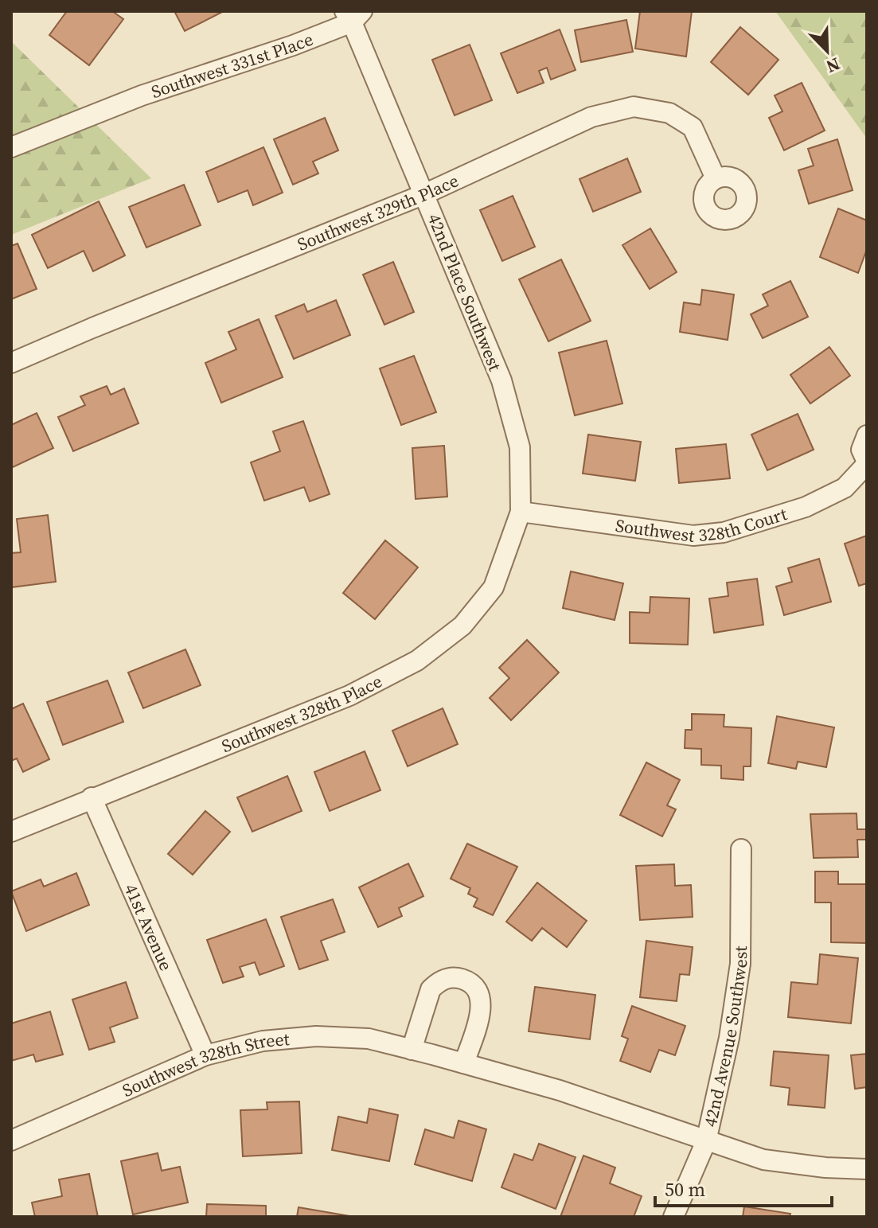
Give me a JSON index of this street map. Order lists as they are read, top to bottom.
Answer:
{
  "streets": {
    "street": [
      "Southwest 331st Place",
      "Southwest 329th Place",
      "42nd Place Southwest",
      "Southwest 328th Court",
      "Southwest 328th Place",
      "41st Avenue",
      "42nd Avenue Southwest",
      "Southwest 328th Street"
    ]
  },
  "crossings": [
    ["Southwest 331st Place", "42nd Place Southwest"],
    ["Southwest 329th Place", "42nd Place Southwest"],
    ["42nd Place Southwest", "Southwest 328th Court"],
    ["42nd Place Southwest", "Southwest 328th Place"],
    ["Southwest 328th Court", "Southwest 328th Place"],
    ["Southwest 328th Place", "41st Avenue"],
    ["41st Avenue", "Southwest 328th Street"],
    ["42nd Avenue Southwest", "Southwest 328th Street"]
  ],
  "scale_bar": "50 m",
  "north": "bottom right"
}
